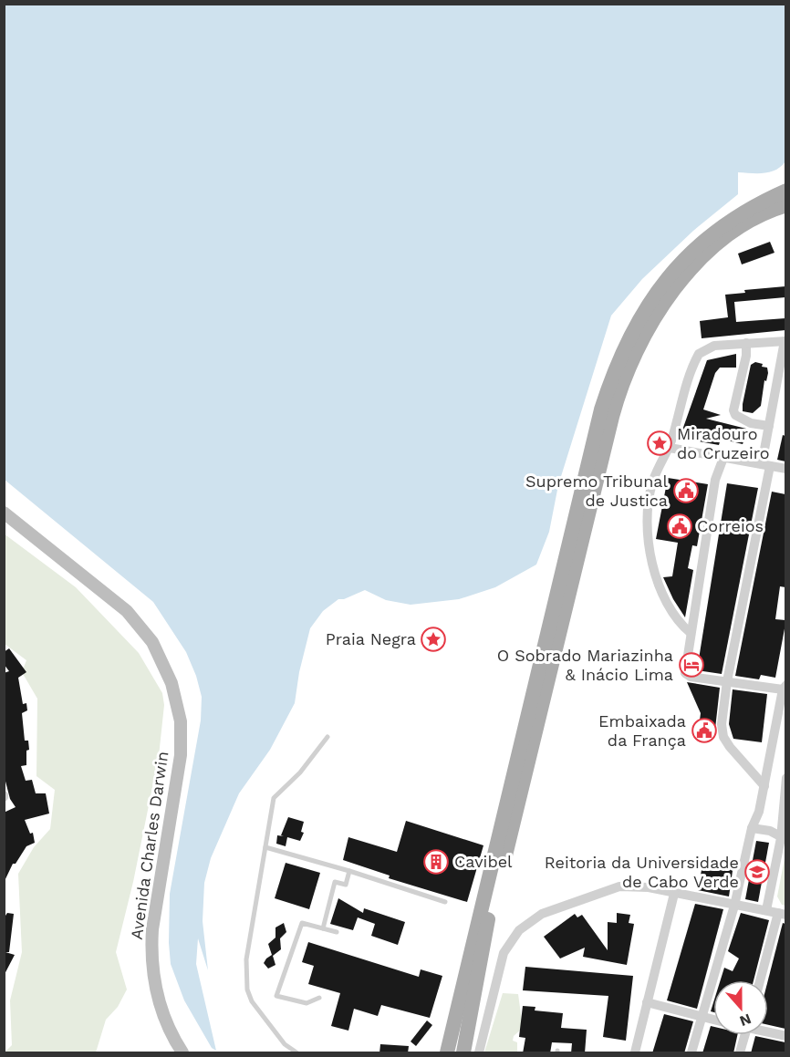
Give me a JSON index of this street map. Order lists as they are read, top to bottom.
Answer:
{
  "streets": {
    "main road": ["Avenida Charles Darwin"]
  },
  "places": {
    "place": ["Miradouro do Cruzeiro", "Praia Negra"],
    "public building": ["Supremo Tribunal de Justica", "Correios", "Embaixada da França"],
    "hotel": ["O Sobrado Mariazinha & Inácio Lima"],
    "building": ["Cavibel"],
    "school or university": ["Reitoria da Universidade de Cabo Verde"]
  },
  "north": "bottom"
}
